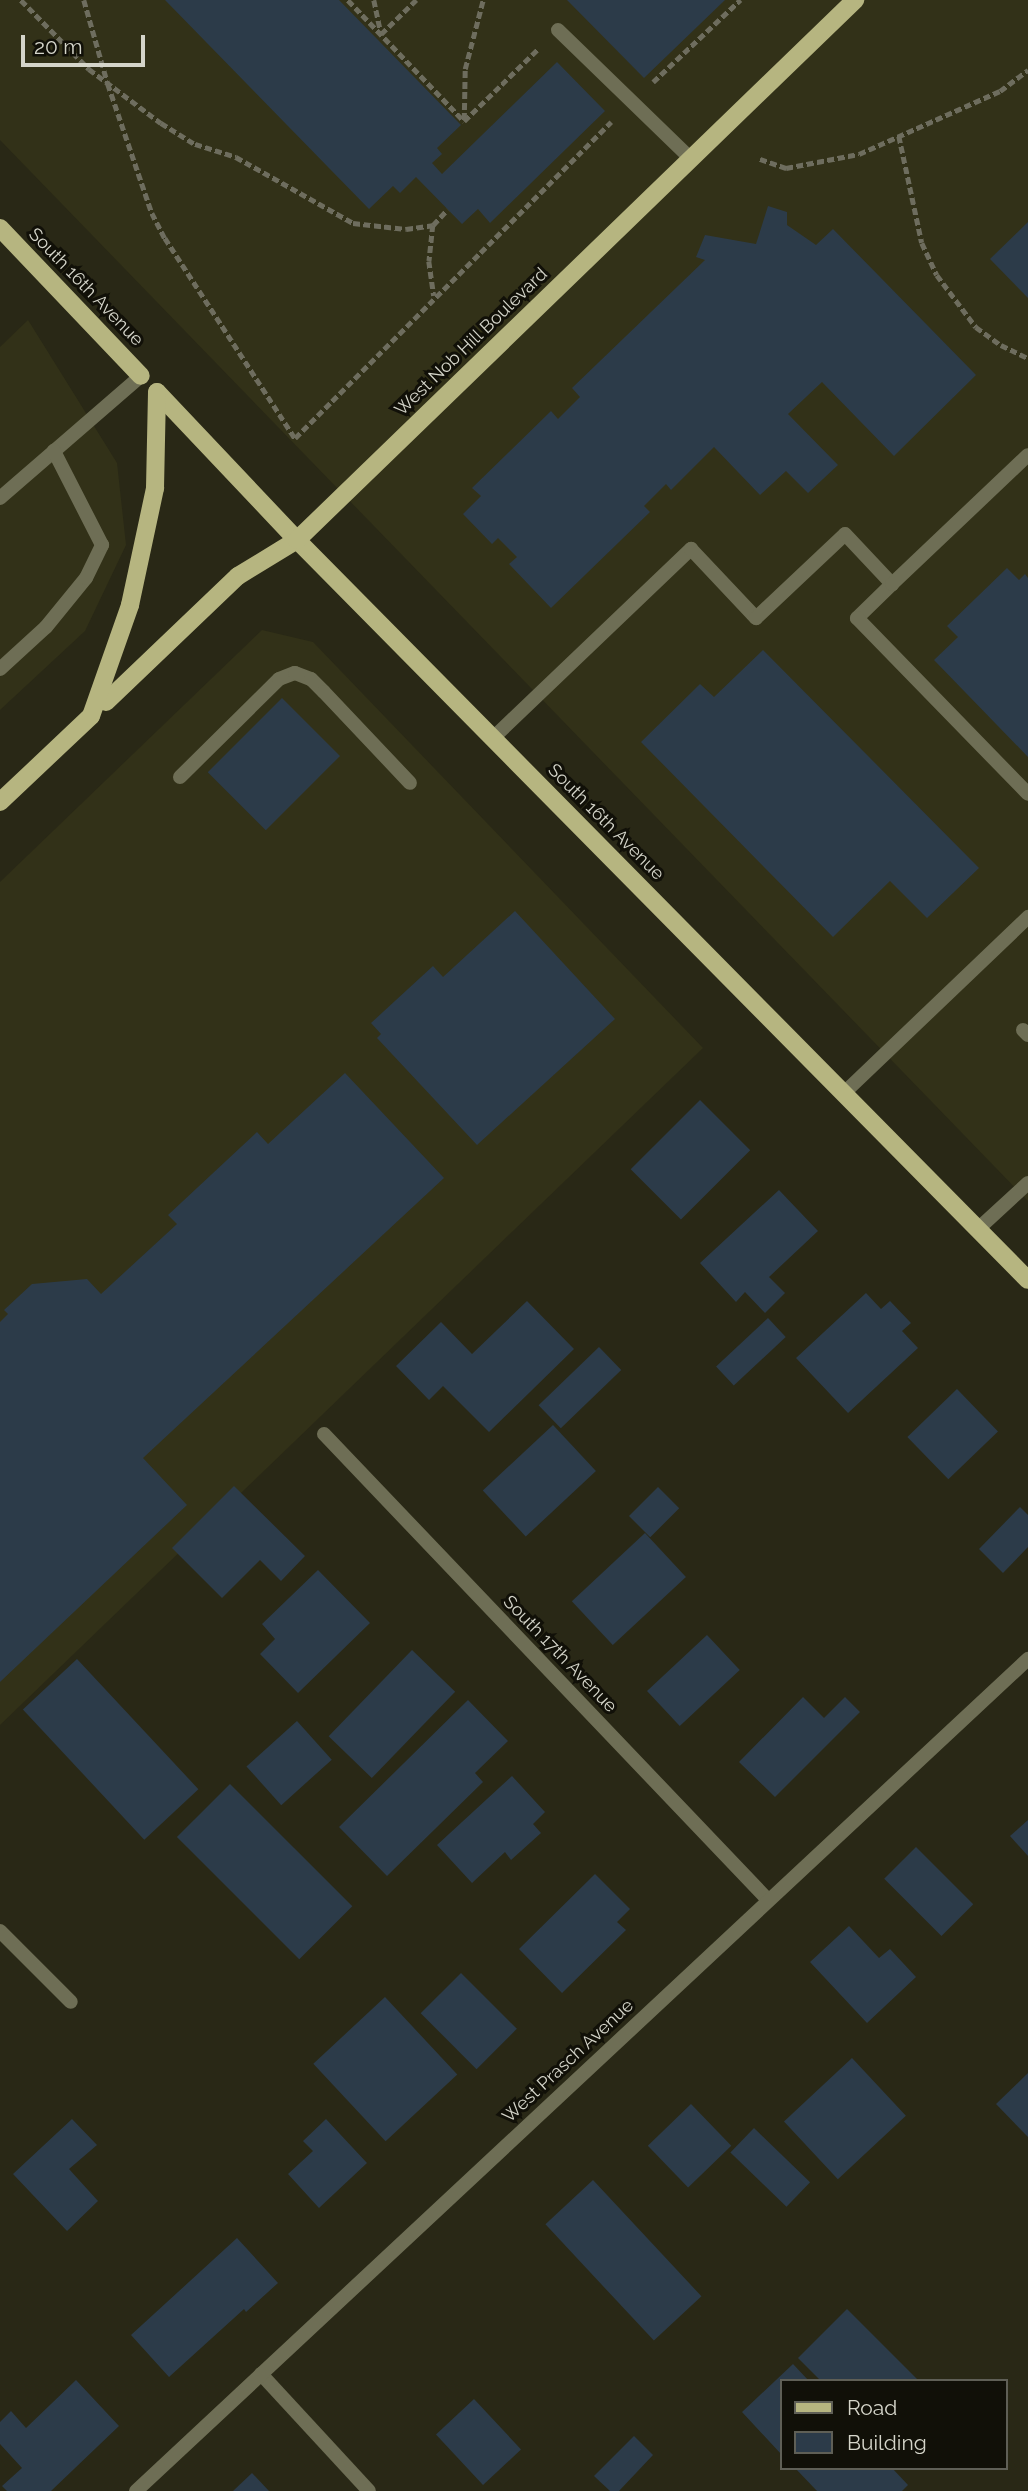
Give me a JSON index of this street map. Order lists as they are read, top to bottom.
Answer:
{
  "streets": {
    "main road": ["South 16th Avenue", "West Nob Hill Boulevard"],
    "street": ["South 17th Avenue", "West Prasch Avenue"]
  },
  "crossings": [
    ["South 16th Avenue", "West Nob Hill Boulevard"],
    ["South 17th Avenue", "West Prasch Avenue"]
  ],
  "legend": ["Road", "Building"],
  "scale_bar": "20 m"
}
